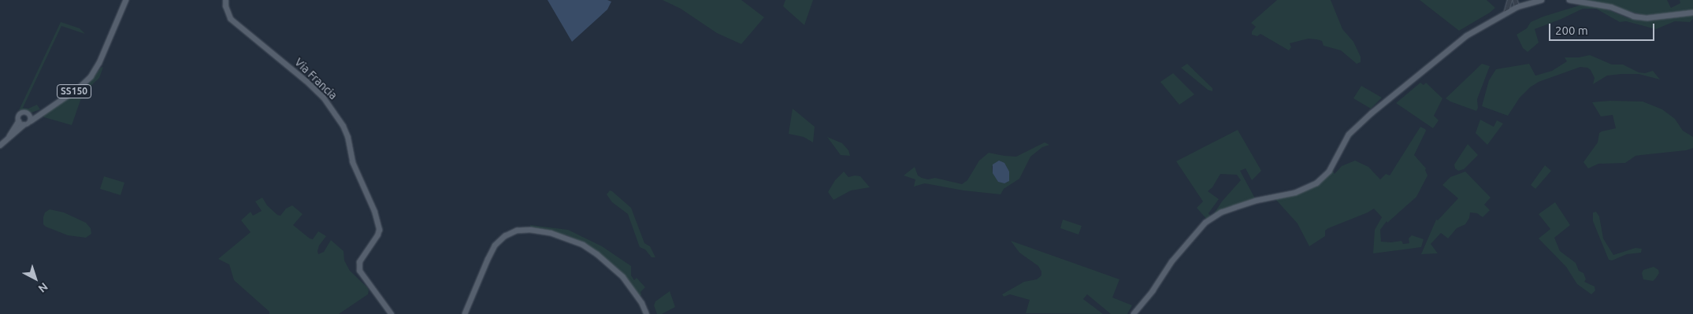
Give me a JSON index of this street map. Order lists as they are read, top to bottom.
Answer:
{
  "streets": {
    "main road": ["Via Francia", "SS150"]
  },
  "scale_bar": "200 m",
  "north": "bottom right"
}
